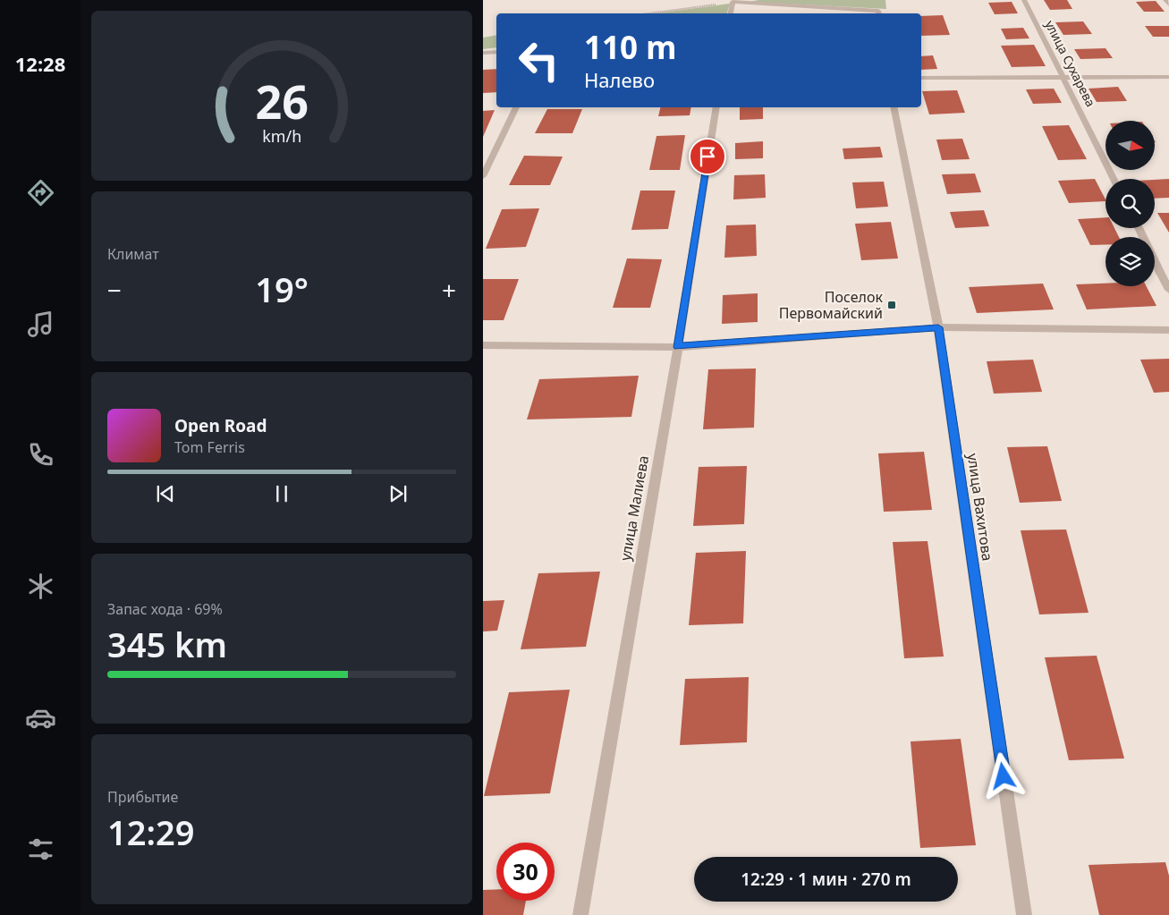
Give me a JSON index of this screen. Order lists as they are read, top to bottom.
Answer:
{
  "streets": {
    "street": ["улица Сухарева", "улица Вахитова", "улица Малиева"]
  },
  "places": {
    "transit": ["Поселок Первомайский"]
  },
  "north": "right",
  "page": {
    "tabs": "12:28",
    "turn": ["110 m", "Налево"],
    "tile": [
      "Климат",
      ["Запас хода · 69%", "345 km"],
      ["Прибытие", "12:29"]
    ],
    "heat": ["−", "19°", "+"],
    "song": ["Open Road", "Tom Ferris"],
    "limit": "30",
    "trip": "12:29 · 1 мин · 270 m",
    "gauge": ["26", "km/h"]
  }
}
